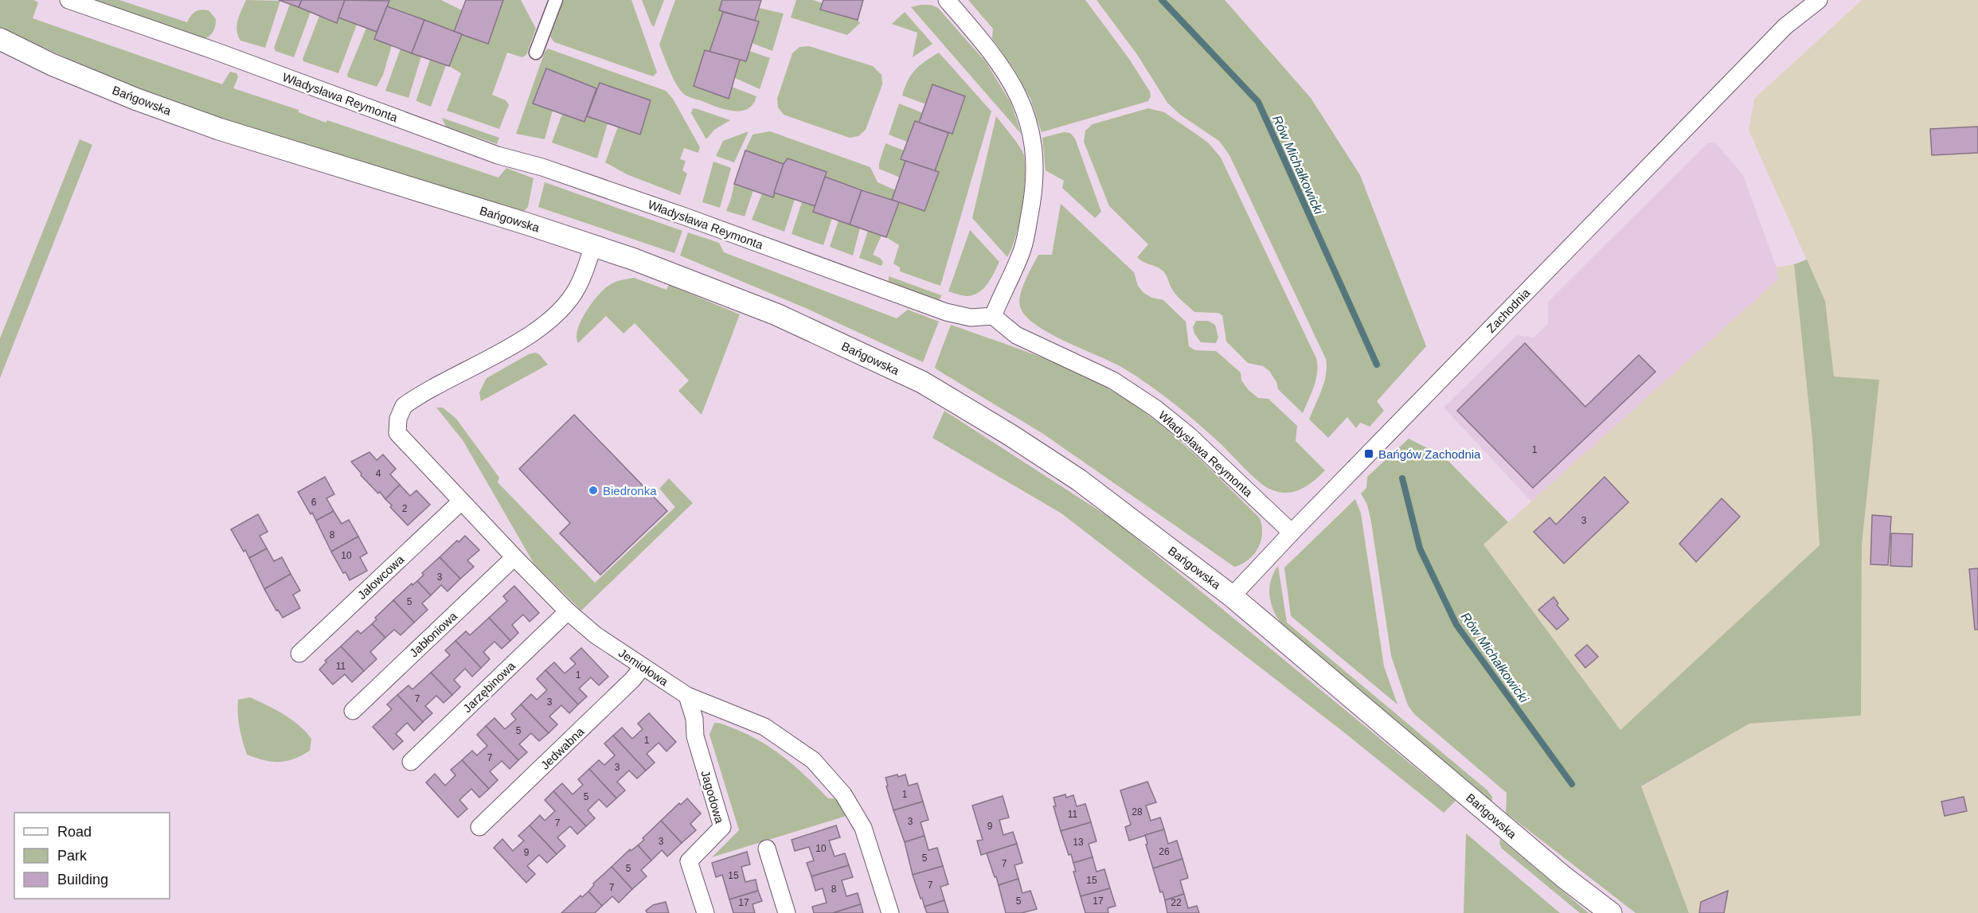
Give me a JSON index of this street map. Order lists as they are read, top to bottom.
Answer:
{
  "streets": {
    "street": [
      "Władysława Reymonta",
      "Bańgowska",
      "Zachodnia",
      "Jałowcowa",
      "Jabłoniowa",
      "Jemiołowa",
      "Jarzębinowa",
      "Jedwabna",
      "Jagodowa"
    ]
  },
  "crossings": [
    ["Władysława Reymonta", "Zachodnia"],
    ["Bańgowska", "Zachodnia"],
    ["Bańgowska", "Jemiołowa"],
    ["Jałowcowa", "Jemiołowa"],
    ["Jabłoniowa", "Jemiołowa"],
    ["Jemiołowa", "Jarzębinowa"],
    ["Jemiołowa", "Jedwabna"],
    ["Jemiołowa", "Jagodowa"]
  ],
  "water": ["Rów Michałkowicki"],
  "places": {
    "transit": ["Bańgów Zachodnia"],
    "other": ["Biedronka"]
  },
  "house_numbers": [
    "1",
    "4",
    "6",
    "2",
    "3",
    "8",
    "10",
    "3",
    "5",
    "11",
    "1",
    "7",
    "3",
    "5",
    "1",
    "7",
    "3",
    "1",
    "5",
    "28",
    "11",
    "3",
    "7",
    "9",
    "3",
    "13",
    "10",
    "26",
    "9",
    "5",
    "7",
    "5",
    "15",
    "15",
    "7",
    "7",
    "8",
    "5",
    "17",
    "17",
    "22"
  ],
  "legend": ["Road", "Park", "Building"]
}
